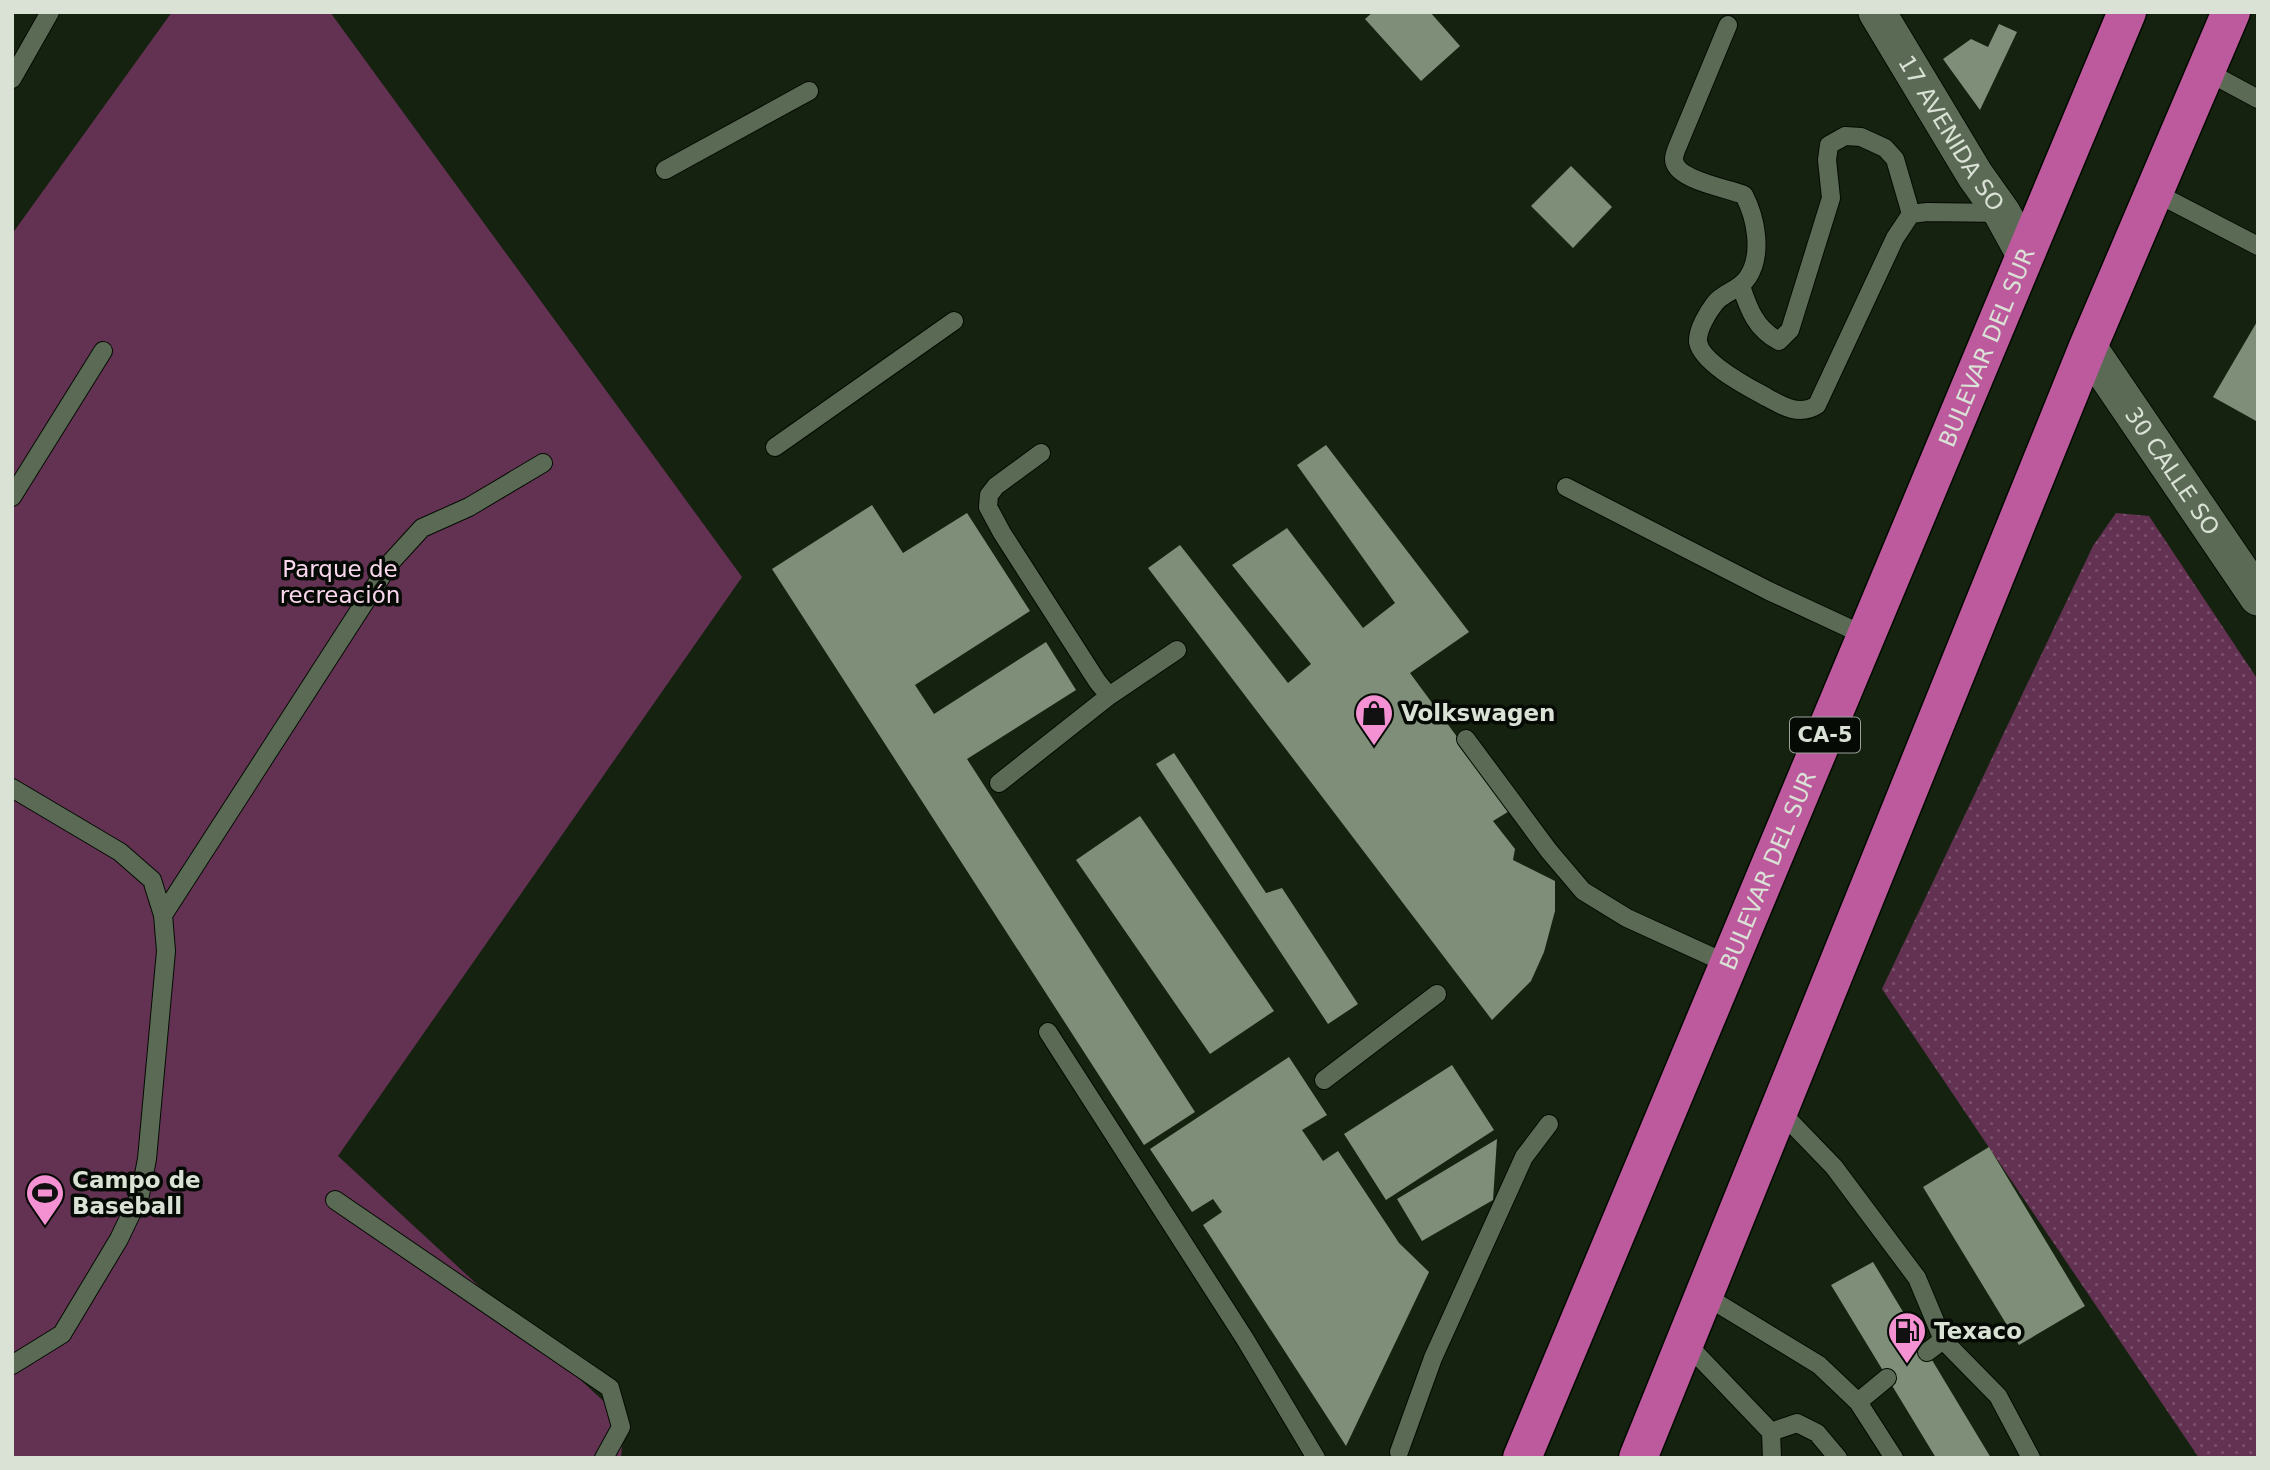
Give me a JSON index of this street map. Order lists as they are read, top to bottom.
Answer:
{
  "streets": {
    "highway": ["BULEVAR DEL SUR", "CA-5"],
    "street": ["17 AVENIDA SO", "30 CALLE SO"]
  },
  "crossings": [
    ["17 AVENIDA SO", "BULEVAR DEL SUR"]
  ],
  "parks": ["Parque de recreación"],
  "places": {
    "shop": ["Volkswagen"],
    "sports": ["Campo de Baseball"],
    "fuel station": ["Texaco"]
  }
}
